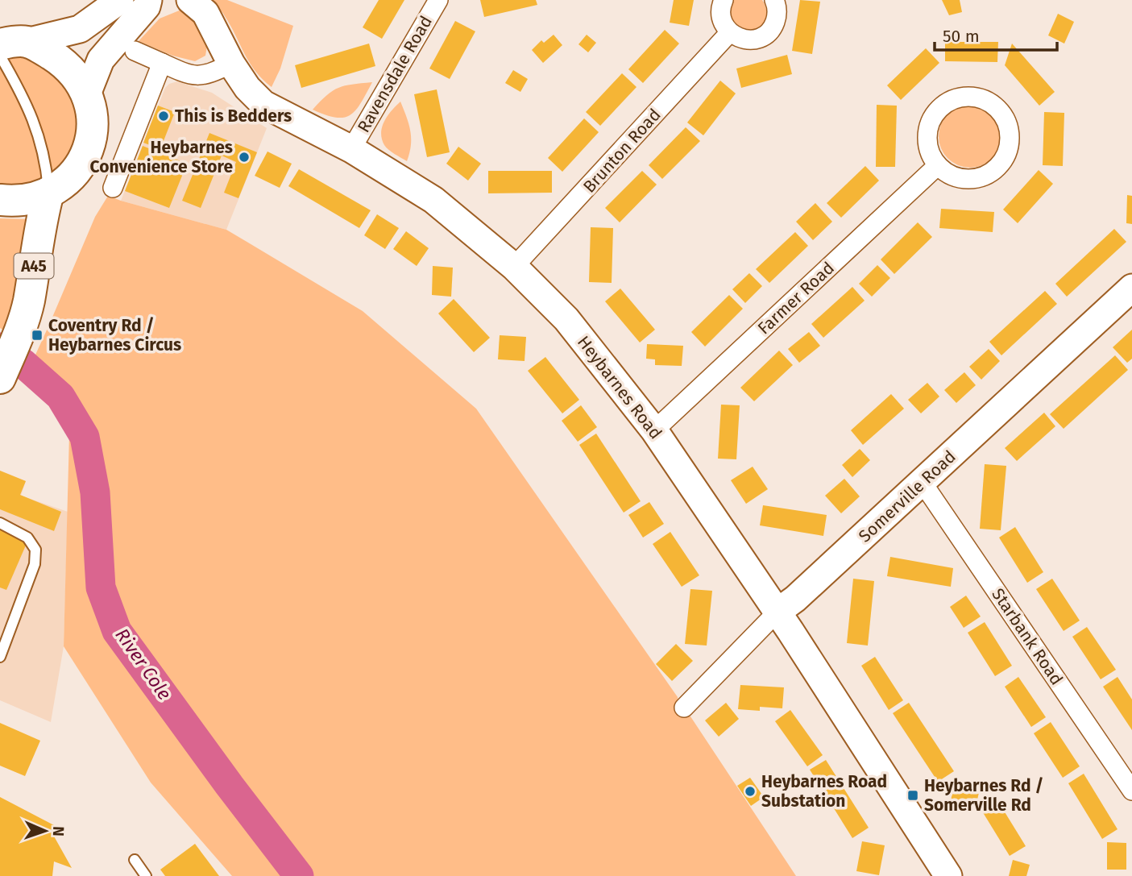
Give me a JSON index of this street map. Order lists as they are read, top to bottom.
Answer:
{
  "streets": {
    "highway": ["A45"],
    "street": [
      "Ravensdale Road",
      "Brunton Road",
      "Farmer Road",
      "Heybarnes Road",
      "Somerville Road",
      "Starbank Road"
    ]
  },
  "crossings": [
    ["Ravensdale Road", "Heybarnes Road"],
    ["Brunton Road", "Heybarnes Road"],
    ["Farmer Road", "Heybarnes Road"],
    ["Heybarnes Road", "Somerville Road"],
    ["Somerville Road", "Starbank Road"]
  ],
  "water": ["River Cole"],
  "places": {
    "other": ["This is Bedders", "Heybarnes Convenience Store", "Heybarnes Road Substation"],
    "transit": ["Coventry Rd / Heybarnes Circus", "Heybarnes Rd / Somerville Rd"]
  },
  "scale_bar": "50 m",
  "north": "right"
}
